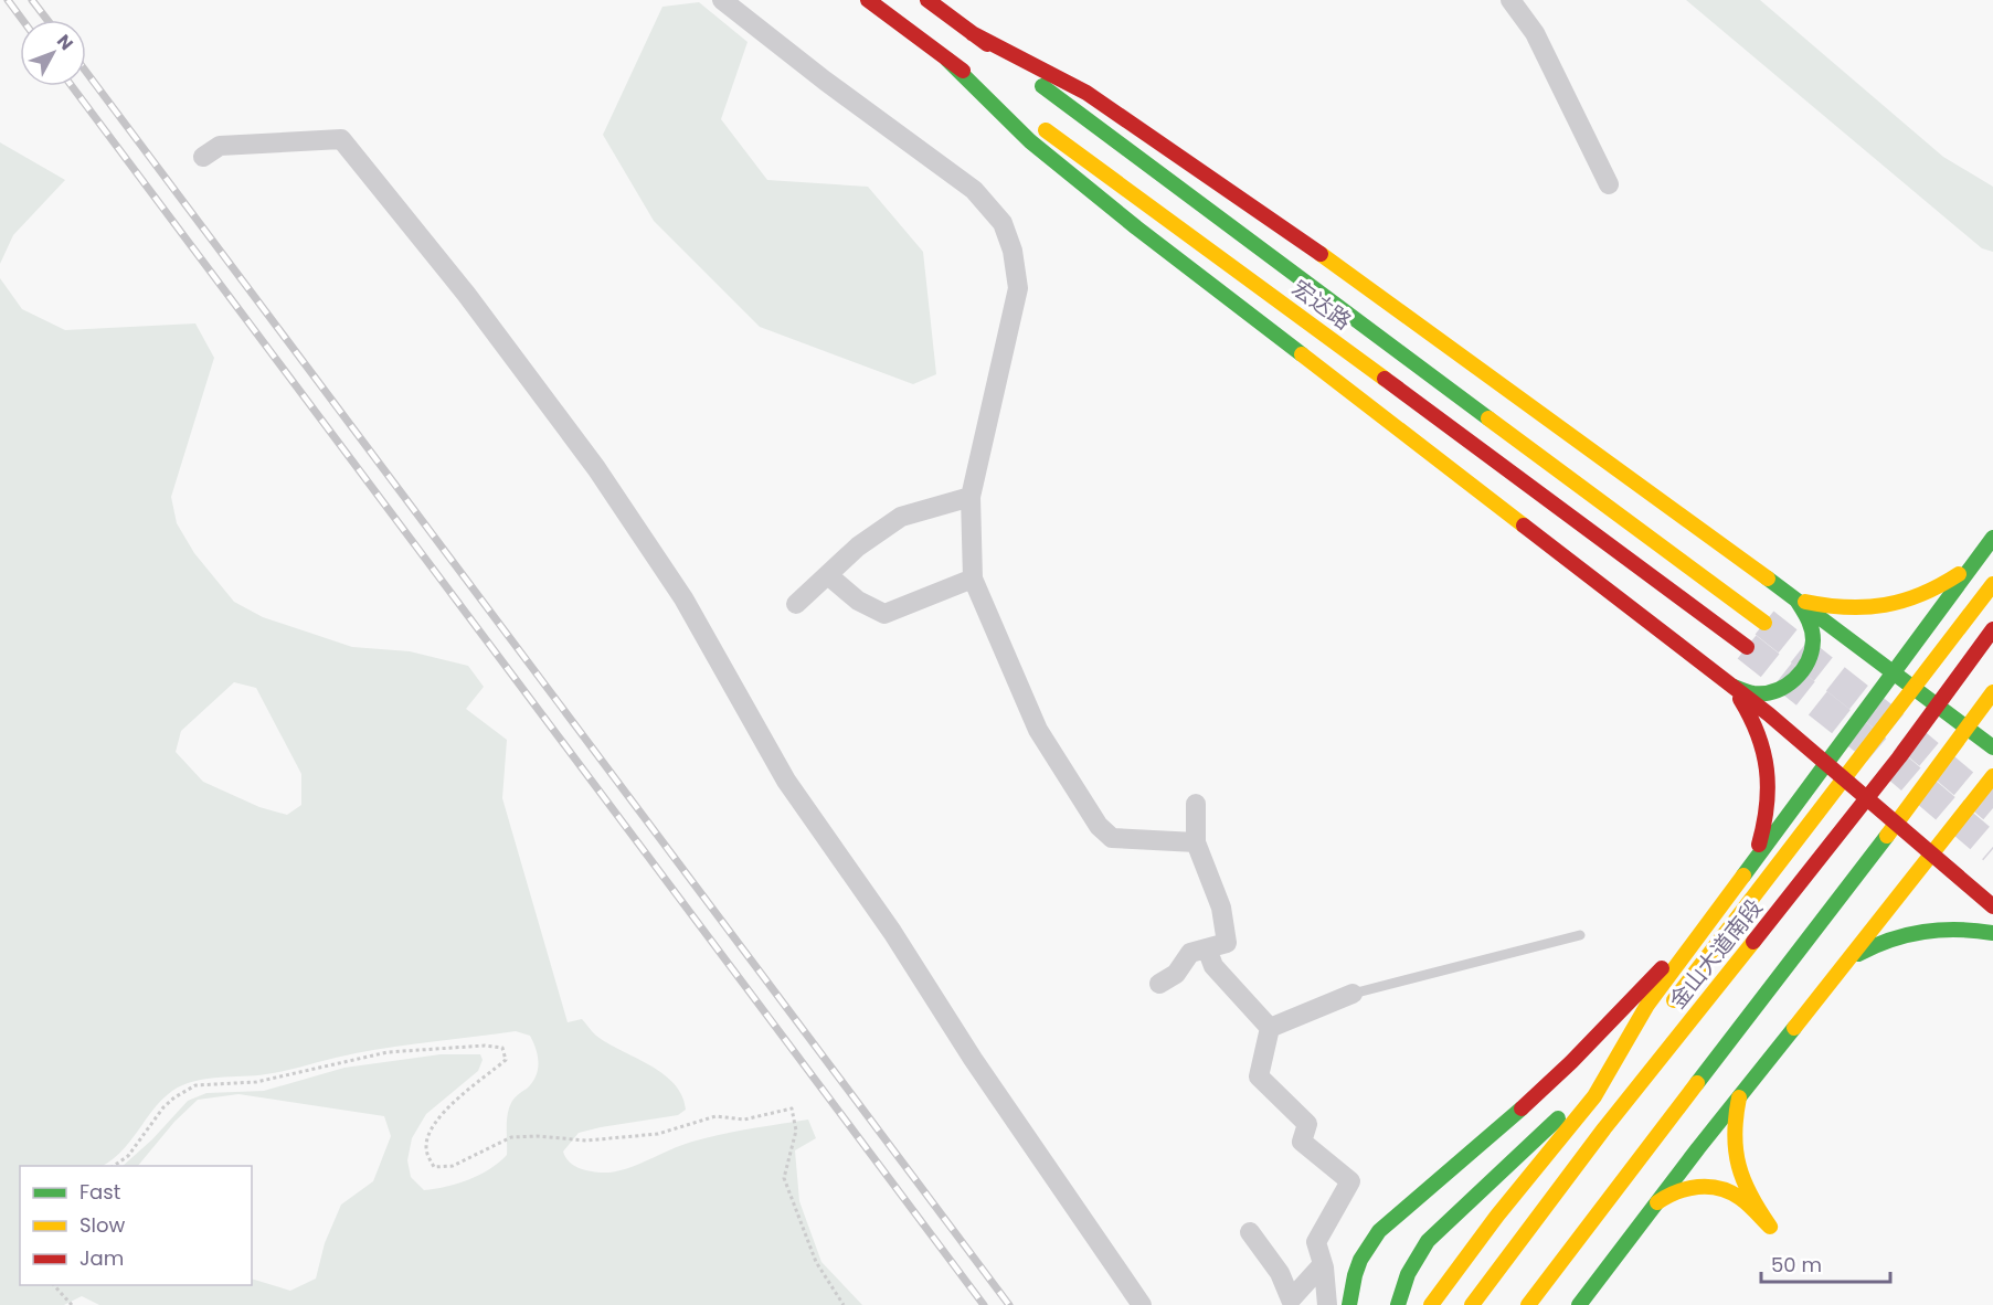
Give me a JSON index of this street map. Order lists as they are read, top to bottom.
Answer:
{
  "streets": {
    "main road": ["宏达路", "金山大道南段"]
  },
  "legend": ["Fast", "Slow", "Jam"],
  "scale_bar": "50 m",
  "north": "top right"
}
